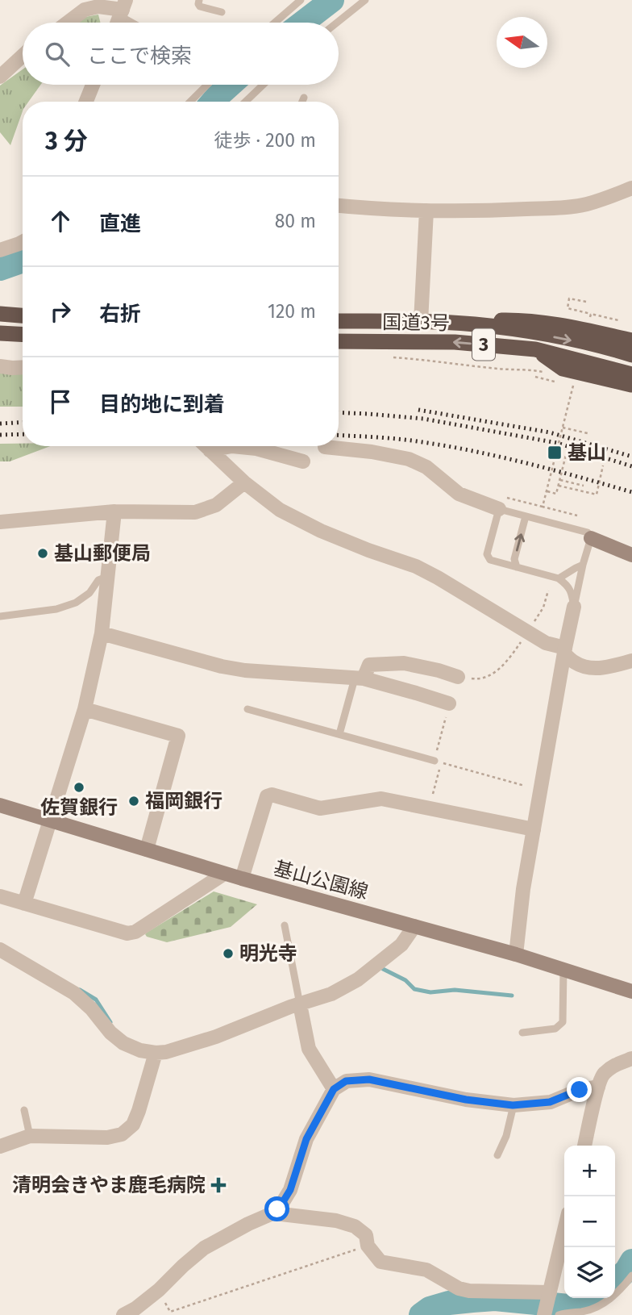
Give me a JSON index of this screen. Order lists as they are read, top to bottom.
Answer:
{
  "streets": {
    "highway": ["国道3号", "3"],
    "main road": ["基山公園線"]
  },
  "places": {
    "transit": ["基山"],
    "other": [
      "基山郵便局",
      "佐賀銀行",
      "福岡銀行",
      "明光寺"
    ],
    "health": ["清明会きやま鹿毛病院"]
  },
  "north": "left",
  "page": {
    "search": "ここで検索",
    "heading": ["3 分", "徒歩 · 200 m"],
    "list": [
      ["直進", "80 m"],
      ["右折", "120 m"],
      "目的地に到着"
    ],
    "map_buttons": ["+", "−"]
  }
}
